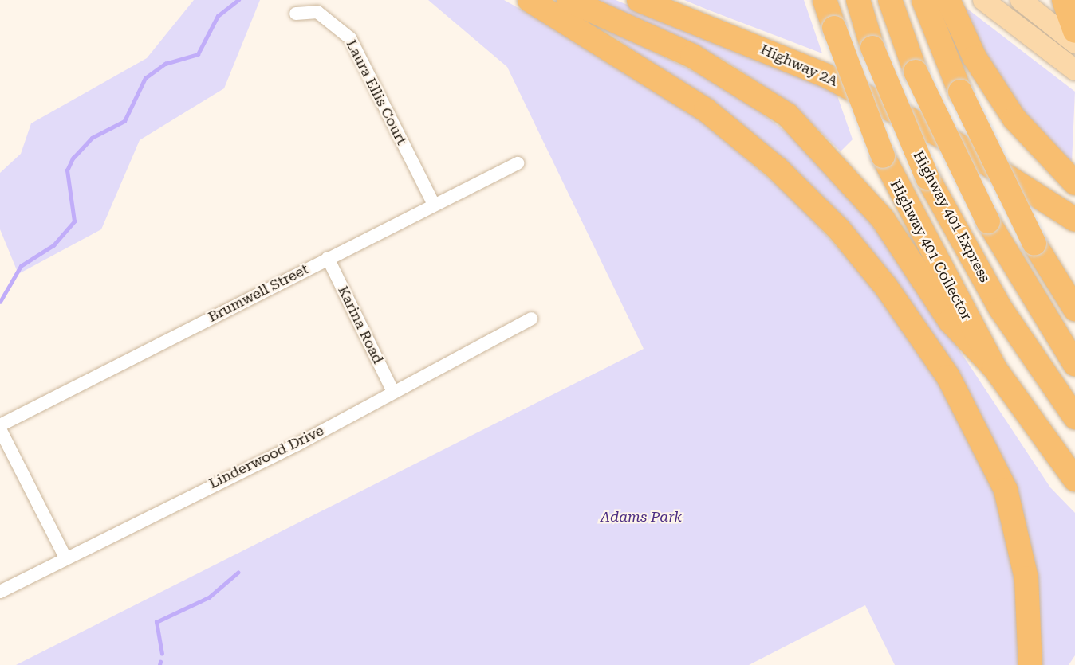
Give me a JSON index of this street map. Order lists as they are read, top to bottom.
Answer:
{
  "streets": {
    "highway": ["Highway 2A", "Highway 401 Express", "Highway 401 Collector"],
    "street": [
      "Laura Ellis Court",
      "Brumwell Street",
      "Karina Road",
      "Linderwood Drive"
    ]
  },
  "crossings": [
    ["Laura Ellis Court", "Brumwell Street"],
    ["Brumwell Street", "Karina Road"],
    ["Karina Road", "Linderwood Drive"]
  ],
  "parks": ["Adams Park"]
}
